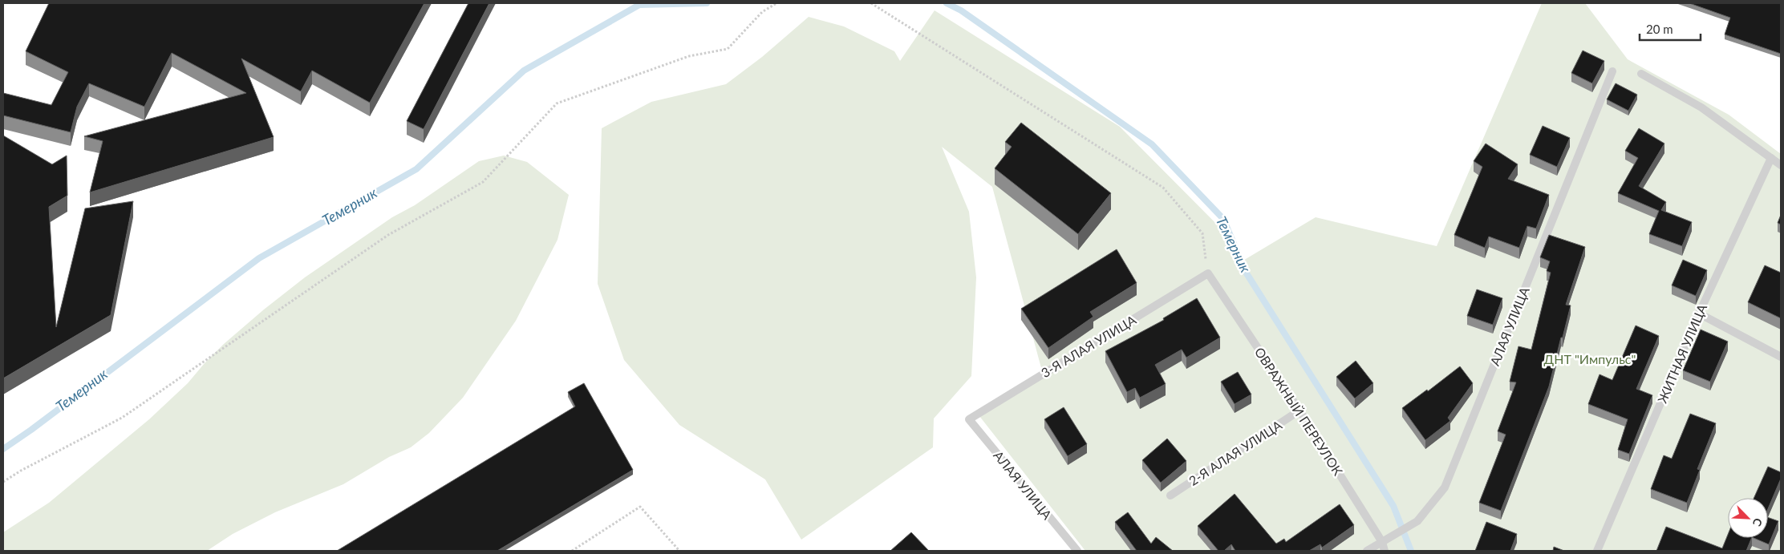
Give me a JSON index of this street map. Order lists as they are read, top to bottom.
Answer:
{
  "streets": {
    "lane": [
      "АЛАЯ УЛИЦА",
      "3-Я АЛАЯ УЛИЦА",
      "ЖИТНАЯ УЛИЦА",
      "ОВРАЖНЫЙ ПЕРЕУЛОК",
      "2-Я АЛАЯ УЛИЦА"
    ]
  },
  "crossings": [
    ["АЛАЯ УЛИЦА", "3-Я АЛАЯ УЛИЦА"],
    ["АЛАЯ УЛИЦА", "ОВРАЖНЫЙ ПЕРЕУЛОК"],
    ["3-Я АЛАЯ УЛИЦА", "ОВРАЖНЫЙ ПЕРЕУЛОК"],
    ["ОВРАЖНЫЙ ПЕРЕУЛОК", "2-Я АЛАЯ УЛИЦА"]
  ],
  "water": ["Темерник"],
  "parks": ["ДНТ \"Импульс\""],
  "scale_bar": "20 m",
  "north": "bottom right"
}
